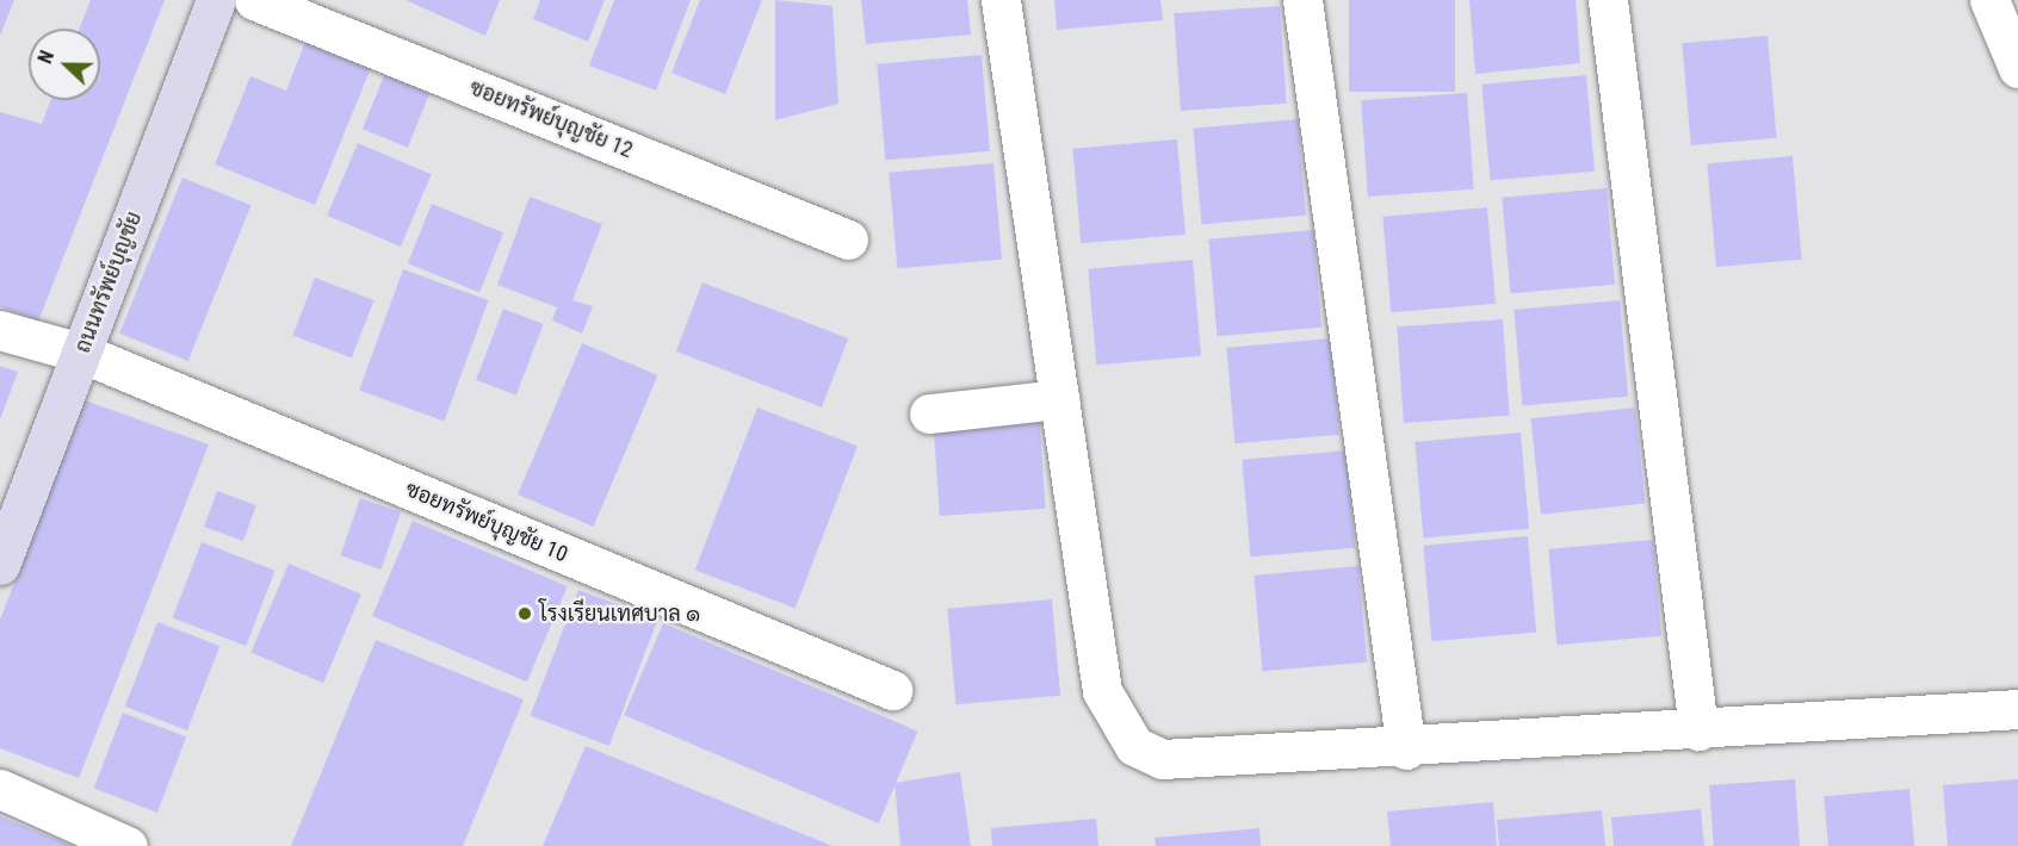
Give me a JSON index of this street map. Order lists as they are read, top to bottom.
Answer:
{
  "streets": {
    "street": ["ซอยทรัพย์บุญชัย 12", "ถนนทรัพย์บุญชัย", "ซอยทรัพย์บุญชัย 10"]
  },
  "crossings": [
    ["ถนนทรัพย์บุญชัย", "ซอยทรัพย์บุญชัย 10"]
  ],
  "places": ["โรงเรียนเทศบาล ๑"],
  "north": "left"
}
